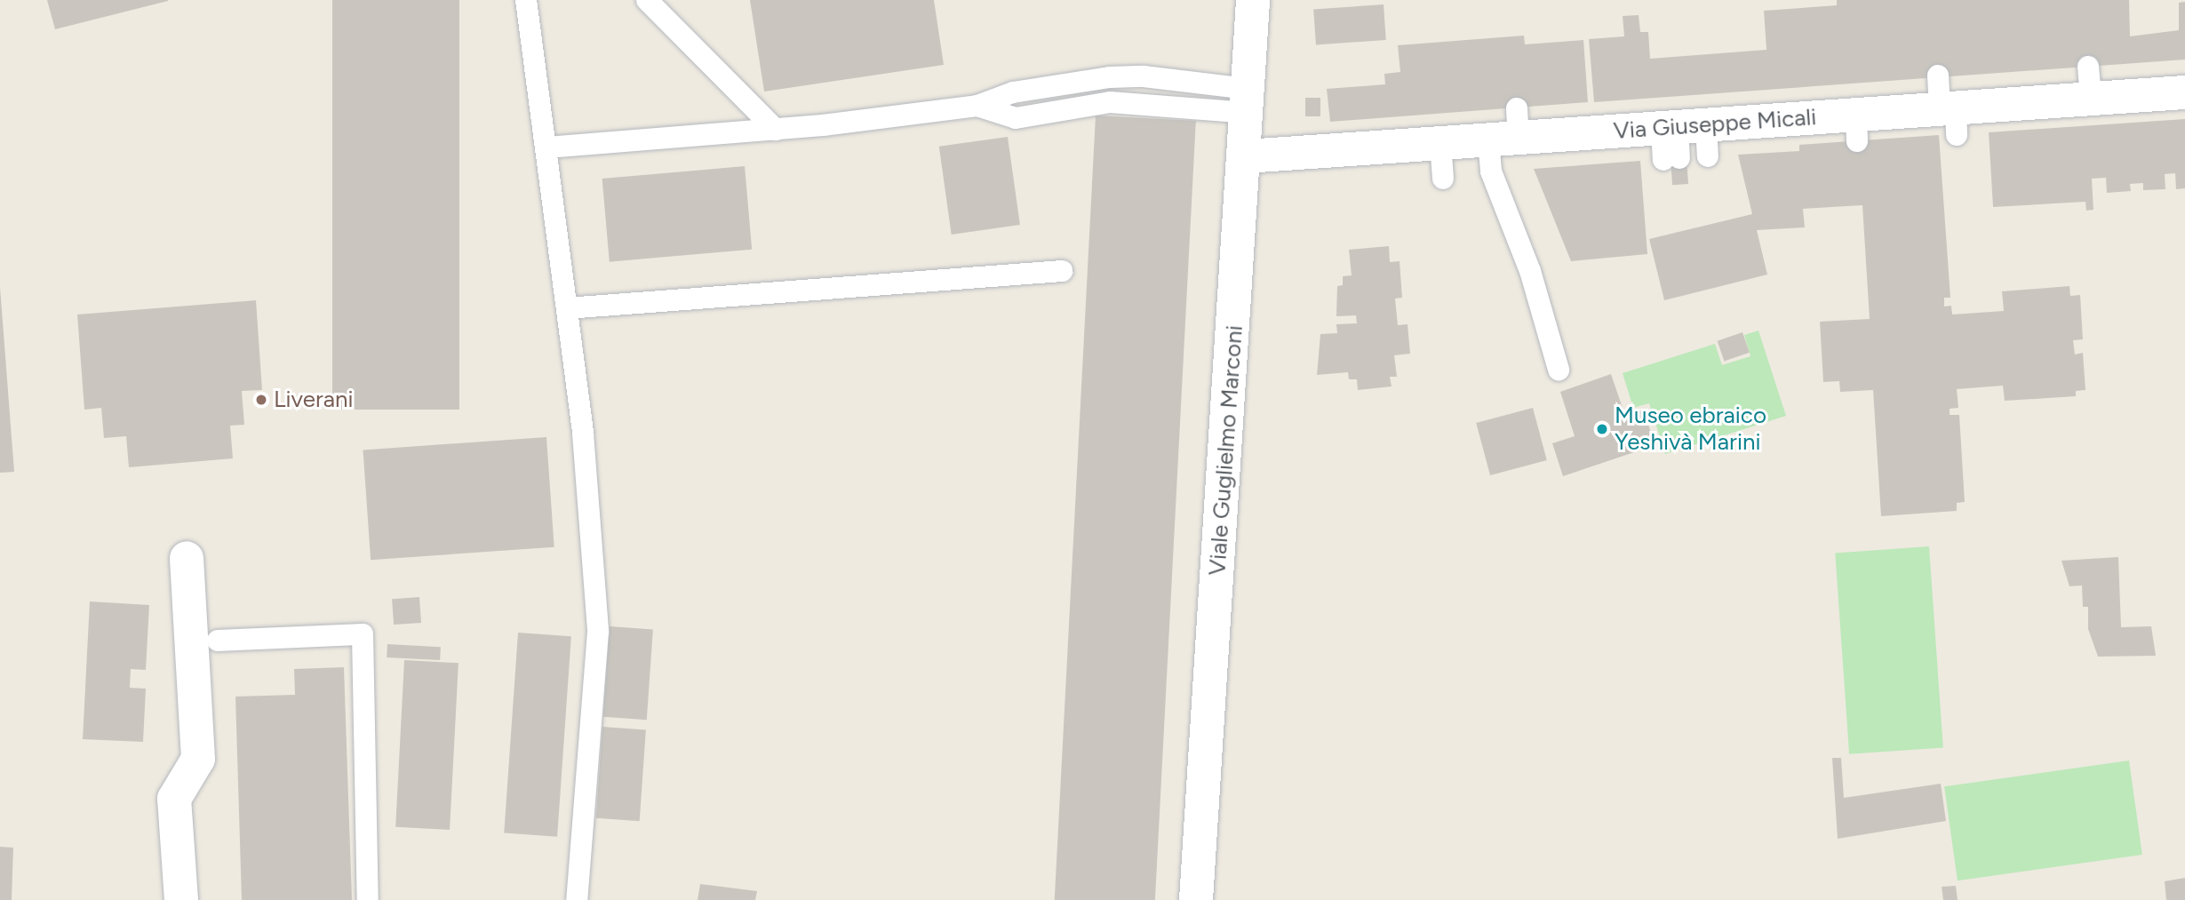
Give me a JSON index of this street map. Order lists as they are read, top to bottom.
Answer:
{
  "streets": {
    "street": ["Via Giuseppe Micali", "Viale Guglielmo Marconi"]
  },
  "crossings": [
    ["Via Giuseppe Micali", "Viale Guglielmo Marconi"]
  ],
  "places": ["Liverani", "Museo ebraico Yeshivà Marini"]
}
